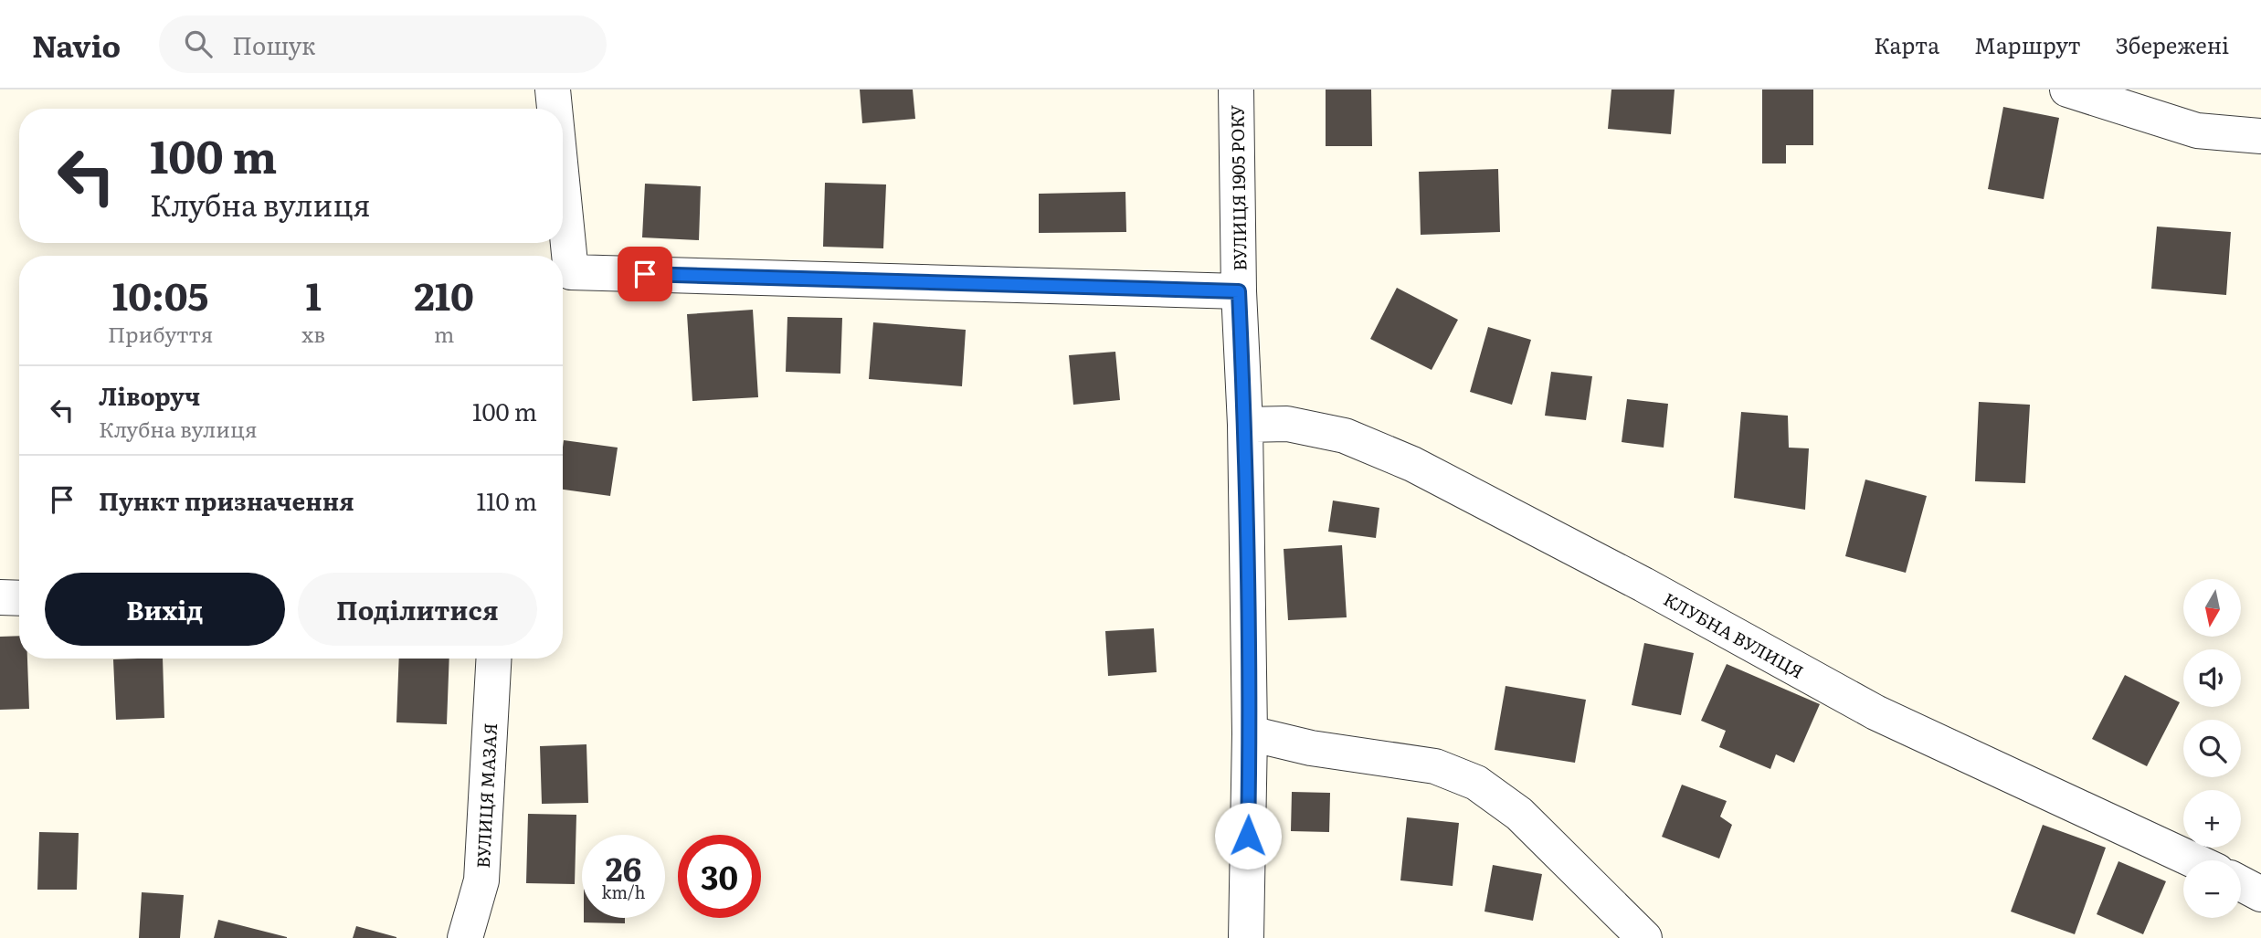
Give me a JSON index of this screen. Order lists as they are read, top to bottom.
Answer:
{
  "streets": {
    "street": ["ВУЛИЦЯ 1905 РОКУ", "КЛУБНА ВУЛИЦЯ", "ВУЛИЦЯ МАЗАЯ"]
  },
  "crossings": [
    ["ВУЛИЦЯ 1905 РОКУ", "КЛУБНА ВУЛИЦЯ"]
  ],
  "north": "bottom",
  "page": {
    "header": "Navio",
    "search": "Пошук",
    "nav": ["Карта", "Маршрут", "Збережені"],
    "turn": ["100 m", "Клубна вулиця"],
    "eta": [
      "10:05",
      "Прибуття",
      "1",
      "хв",
      "210",
      "m"
    ],
    "list": [
      {
        "name": "Ліворуч",
        "note": "Клубна вулиця",
        "value": "100 m"
      },
      {
        "name": "Пункт призначення",
        "value": "110 m"
      }
    ],
    "buttons": ["Вихід", "Поділитися"],
    "map_buttons": ["+", "−"],
    "speed": "26 km/h",
    "limit": "30"
  }
}
